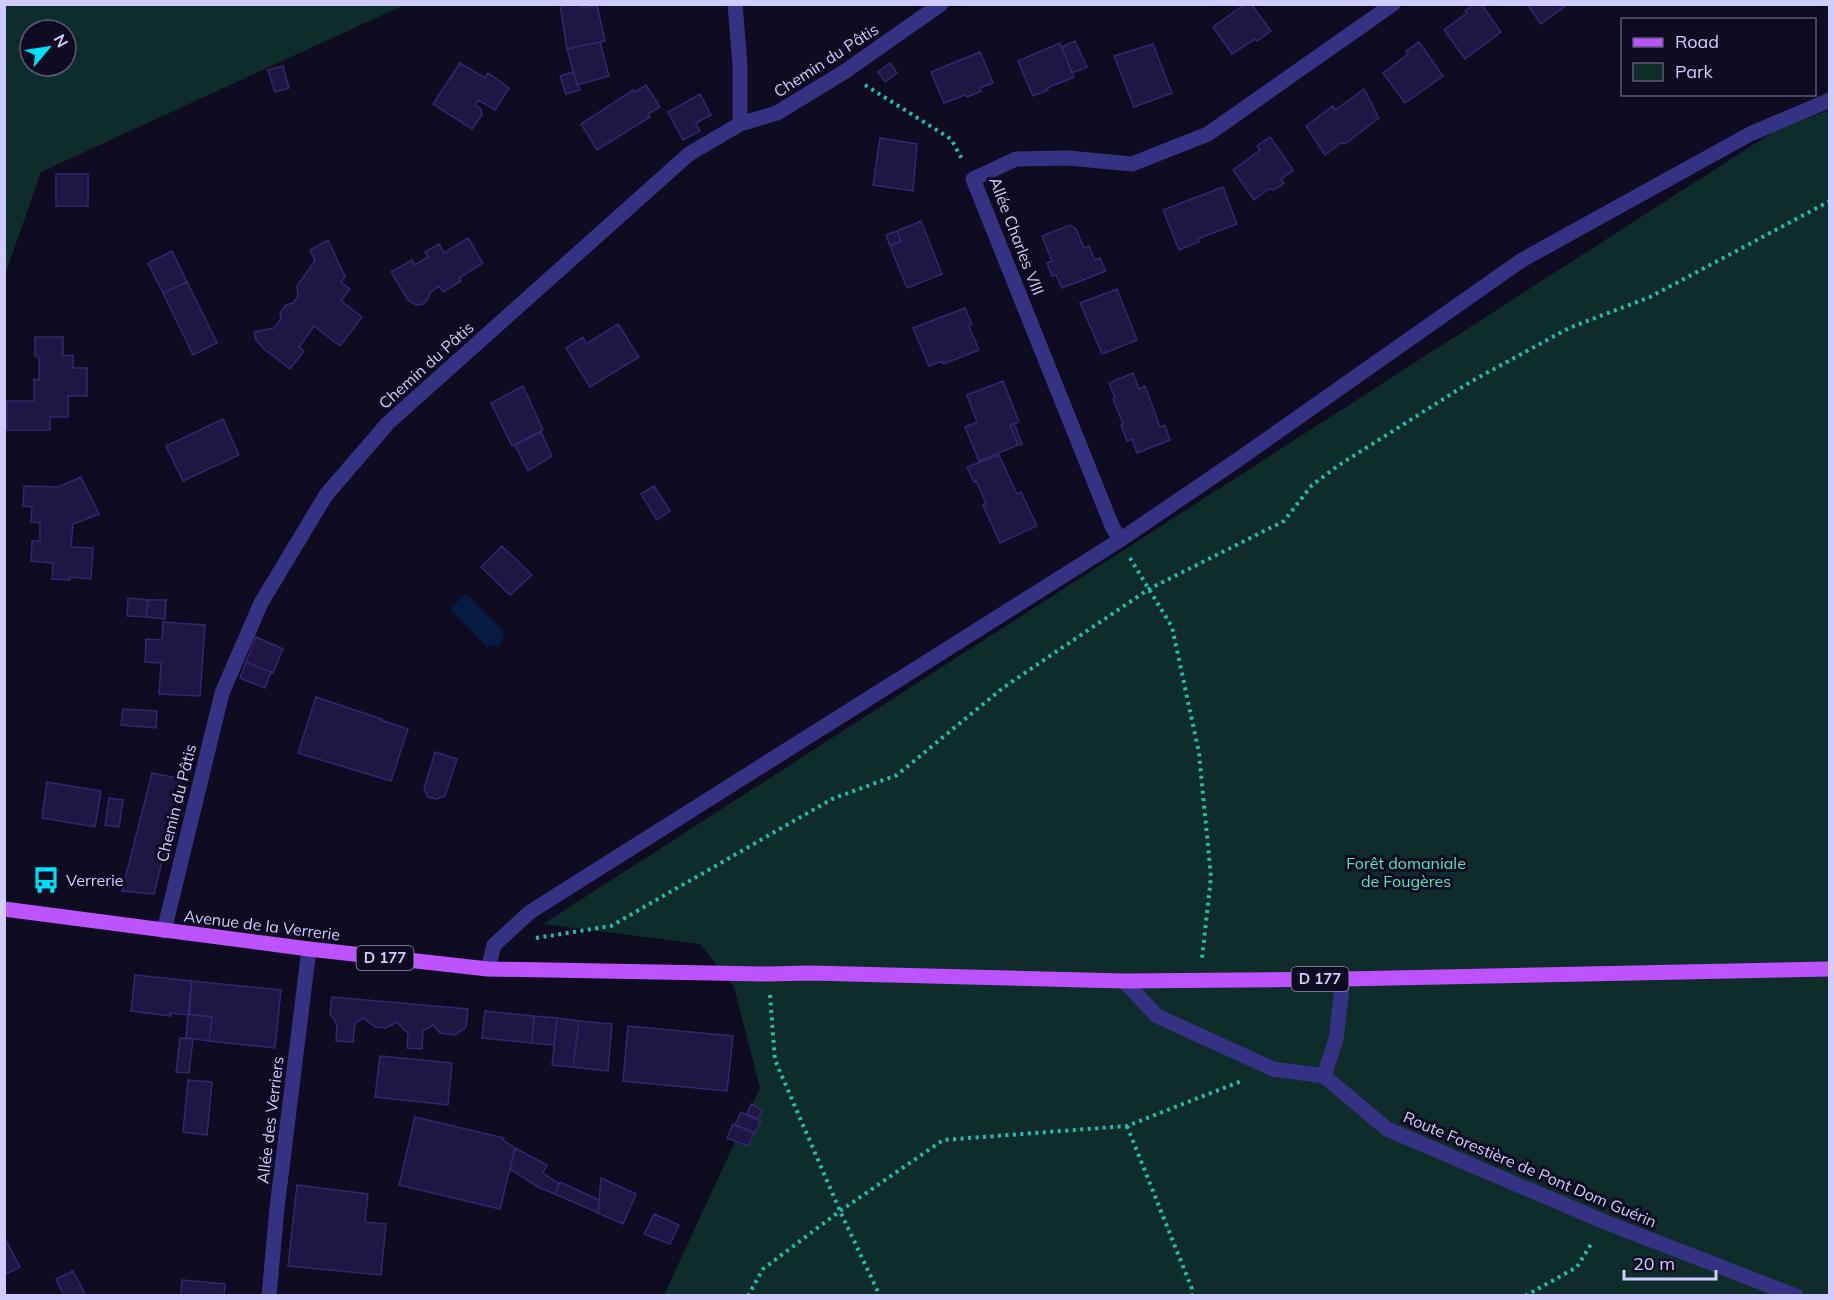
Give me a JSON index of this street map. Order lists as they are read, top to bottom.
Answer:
{
  "streets": {
    "main road": ["Avenue de la Verrerie", "D 177"],
    "street": [
      "Chemin du Pâtis",
      "Allée Charles VIII",
      "Allée des Verriers",
      "Route Forestière de Pont Dom Guérin"
    ]
  },
  "crossings": [
    ["Chemin du Pâtis", "Avenue de la Verrerie"],
    ["Avenue de la Verrerie", "D 177"],
    ["Avenue de la Verrerie", "Allée des Verriers"]
  ],
  "parks": ["Forêt domaniale de Fougères"],
  "places": {
    "bus stop": ["Verrerie"]
  },
  "legend": ["Road", "Park"],
  "scale_bar": "20 m",
  "north": "top right"
}
